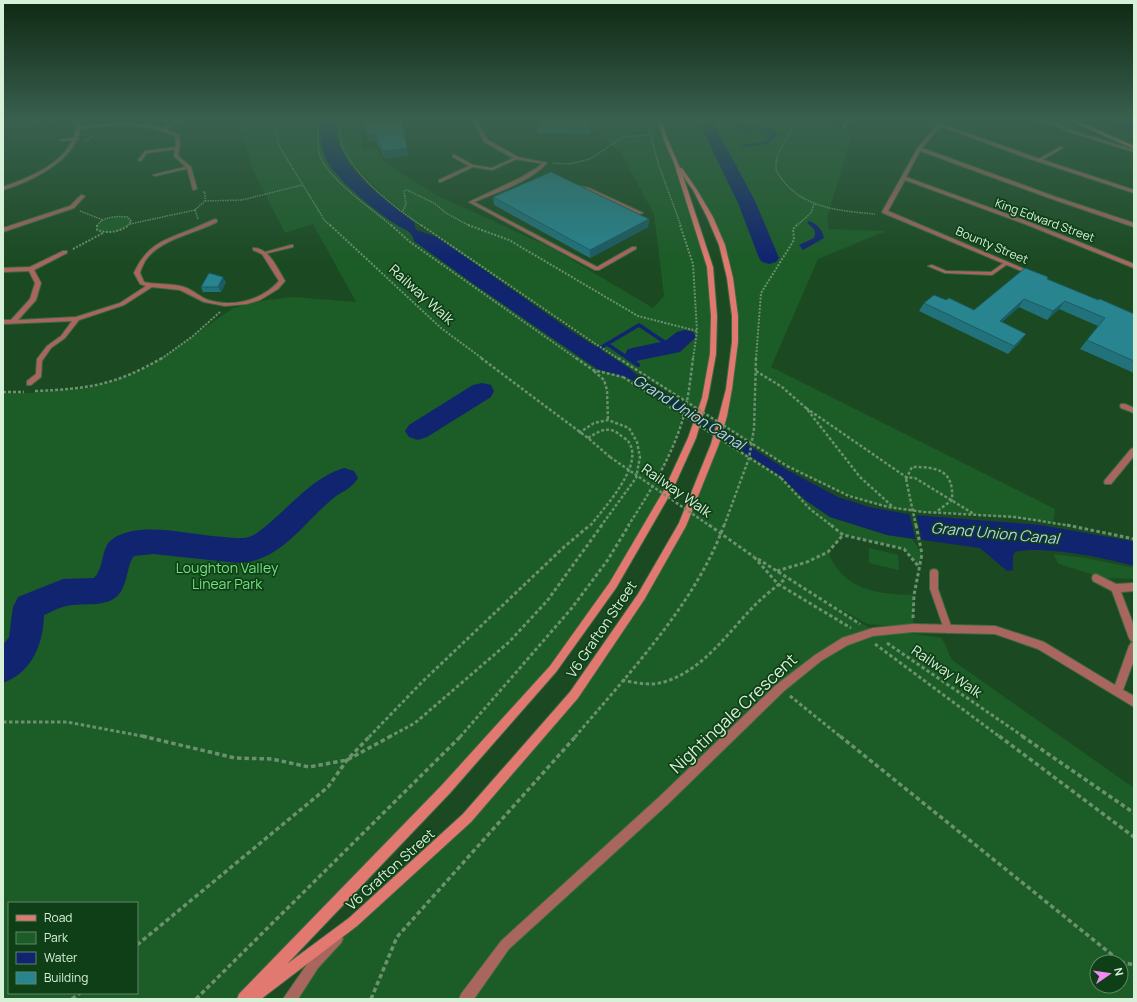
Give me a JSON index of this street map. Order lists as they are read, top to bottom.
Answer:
{
  "streets": {
    "street": [
      "King Edward Street",
      "Bounty Street",
      "V6 Grafton Street",
      "Nightingale Crescent"
    ],
    "path": ["Railway Walk"]
  },
  "crossings": [
    ["Railway Walk", "Nightingale Crescent"]
  ],
  "water": ["Grand Union Canal"],
  "parks": ["Loughton Valley Linear Park"],
  "legend": [
    "Road",
    "Park",
    "Water",
    "Building"
  ],
  "north": "right"
}
